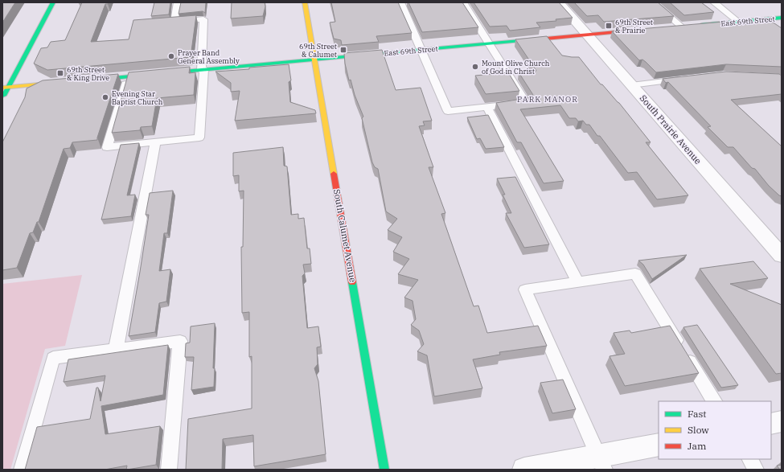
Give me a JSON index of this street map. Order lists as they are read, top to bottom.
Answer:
{
  "streets": {
    "street": ["East 69th Street", "South Prairie Avenue", "South Calumet Avenue"]
  },
  "crossings": [
    ["East 69th Street", "South Prairie Avenue"],
    ["East 69th Street", "South Calumet Avenue"]
  ],
  "districts": ["PARK MANOR"],
  "places": {
    "transit": ["69th Street & Prairie", "69th Street & Calumet", "69th Street & King Drive"],
    "other": ["Prayer Band General Assembly", "Mount Olive Church of God in Christ", "Evening Star Baptist Church"]
  },
  "legend": ["Fast", "Slow", "Jam"]
}
